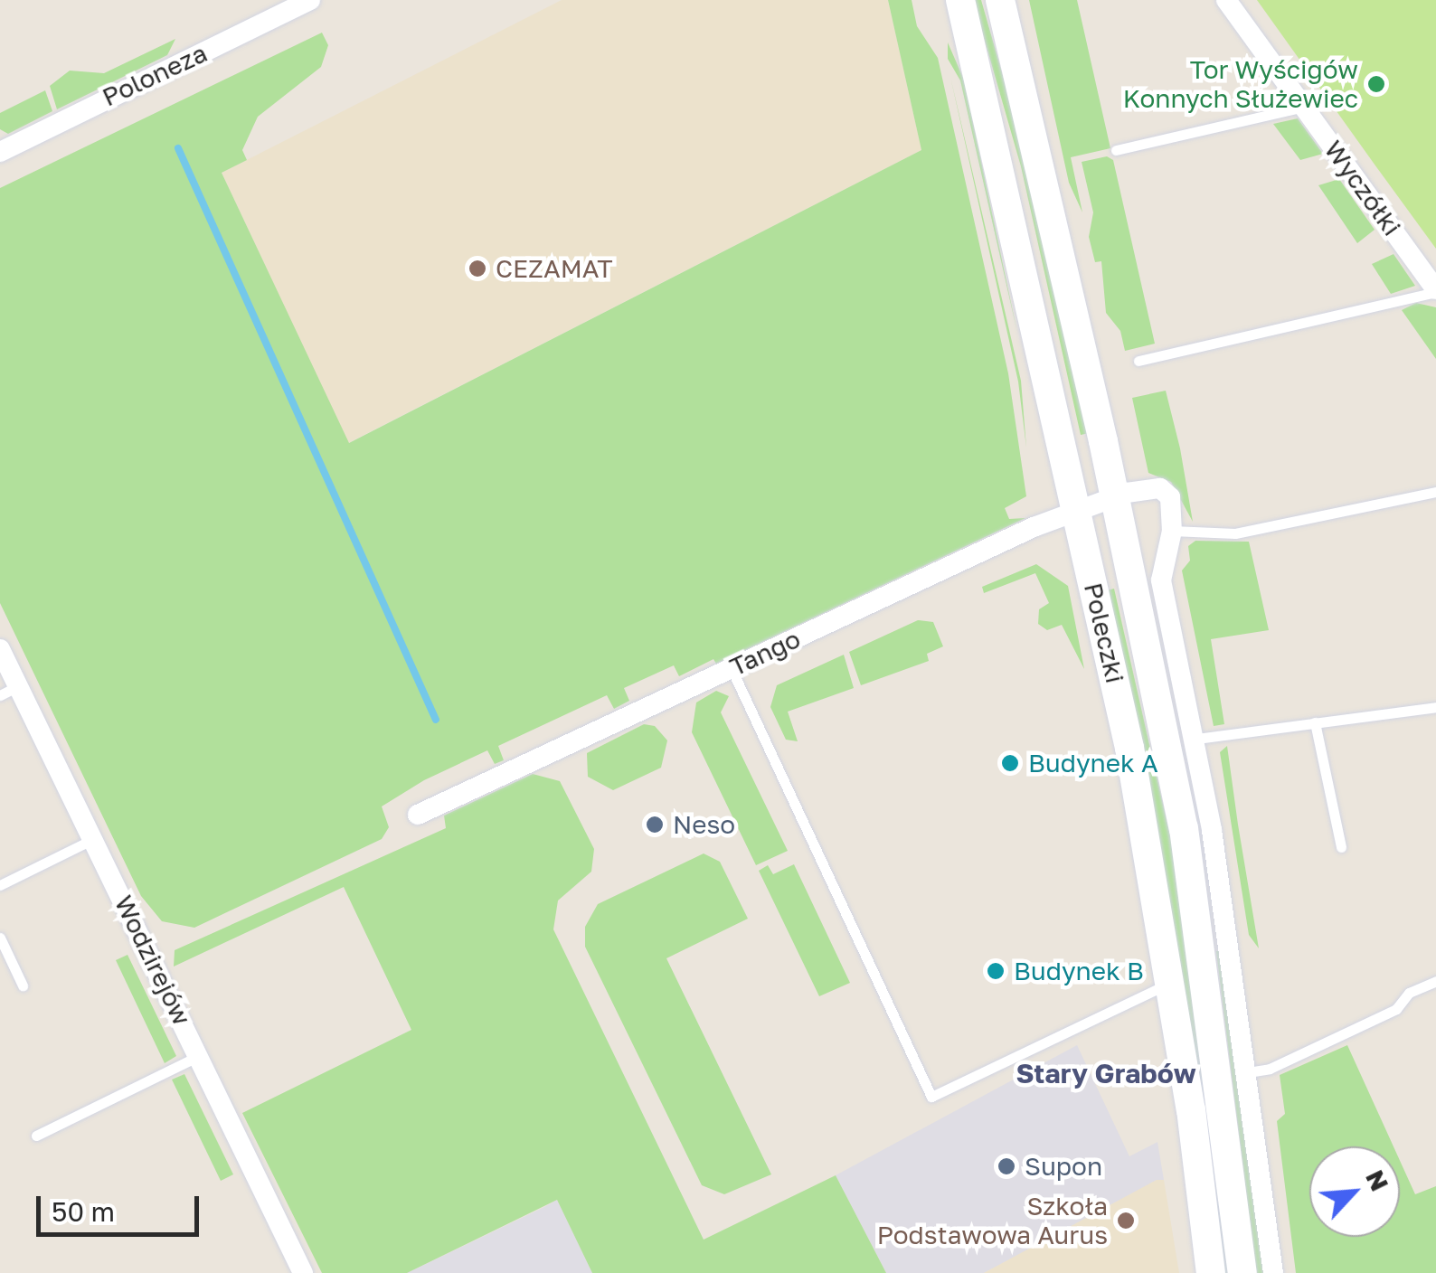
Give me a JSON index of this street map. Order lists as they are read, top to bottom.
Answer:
{
  "streets": {
    "main road": ["Poleczki"],
    "street": [
      "Poloneza",
      "Wyczółki",
      "Tango",
      "Wodzirejów"
    ]
  },
  "crossings": [
    ["Poleczki", "Tango"]
  ],
  "districts": ["Stary Grabów"],
  "places": [
    "Tor Wyścigów Konnych Służewiec",
    "CEZAMAT",
    "Budynek A",
    "Neso",
    "Budynek B",
    "Supon",
    "Szkoła Podstawowa Aurus"
  ],
  "scale_bar": "50 m",
  "north": "top right"
}
